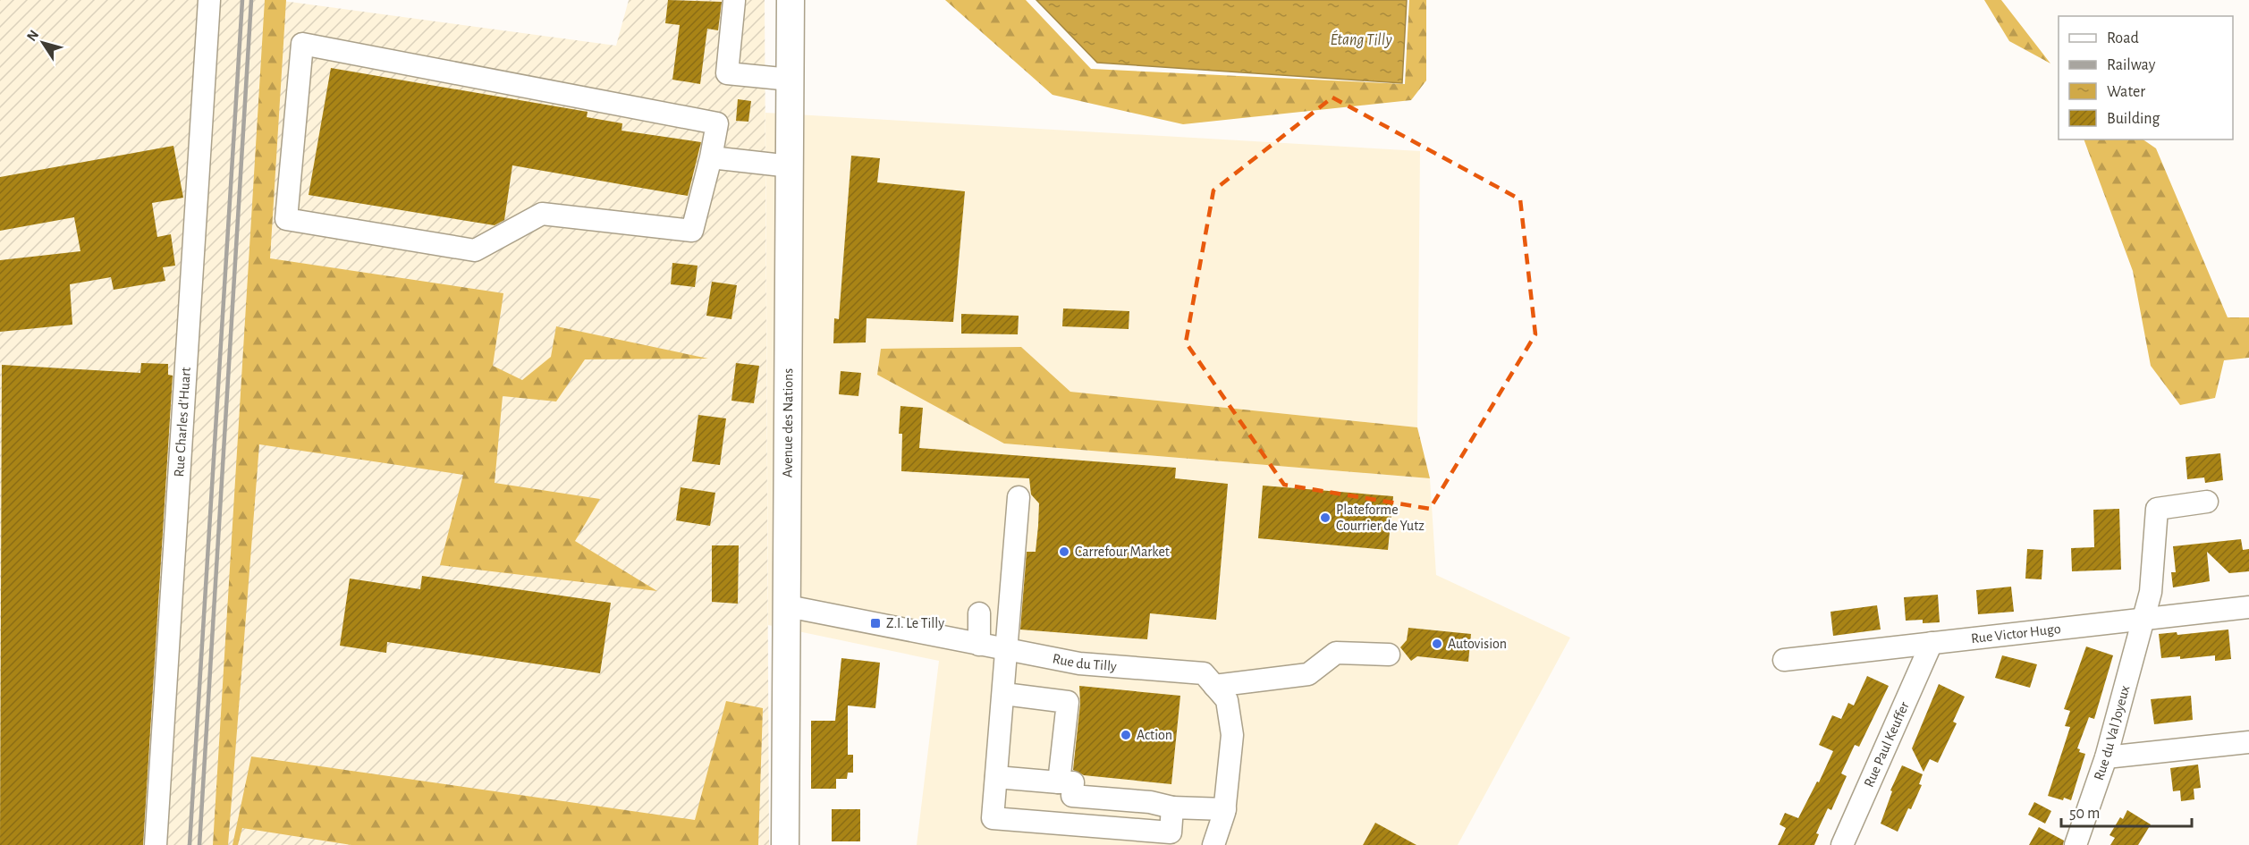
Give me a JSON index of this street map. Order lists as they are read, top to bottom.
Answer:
{
  "streets": {
    "main road": ["Avenue des Nations"],
    "street": [
      "Rue Charles d’Huart",
      "Rue Victor Hugo",
      "Rue du Tilly",
      "Rue du Val Joyeux",
      "Rue Paul Keuffer"
    ]
  },
  "crossings": [
    ["Avenue des Nations", "Rue du Tilly"],
    ["Rue Victor Hugo", "Rue du Val Joyeux"],
    ["Rue Victor Hugo", "Rue Paul Keuffer"]
  ],
  "water": ["Étang Tilly"],
  "places": {
    "other": [
      "Plateforme Courrier de Yutz",
      "Carrefour Market",
      "Autovision",
      "Action"
    ],
    "transit": ["Z.I. Le Tilly"]
  },
  "legend": [
    "Road",
    "Railway",
    "Water",
    "Building"
  ],
  "scale_bar": "50 m",
  "north": "top left"
}
